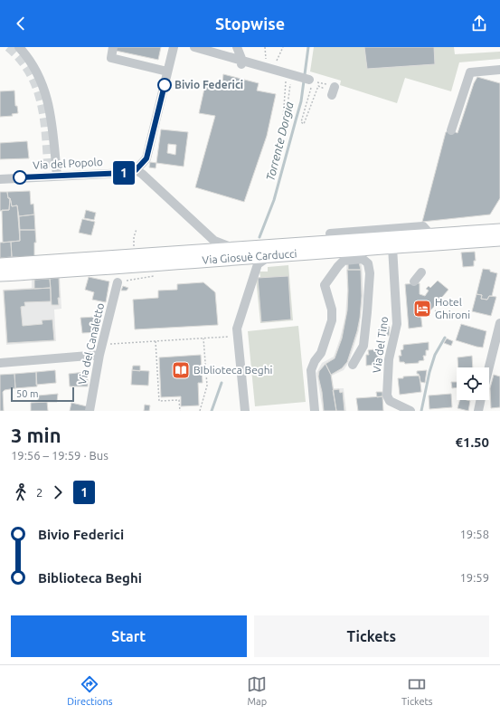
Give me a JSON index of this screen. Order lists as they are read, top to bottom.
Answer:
{
  "streets": {
    "main road": ["Via Giosuè Carducci"],
    "street": ["Via del Popolo", "Via del Canaletto", "Via del Tino"]
  },
  "crossings": [
    ["Via Giosuè Carducci", "Via del Tino"]
  ],
  "water": ["Torrente Dorgia"],
  "places": {
    "other": ["Bivio Federici"],
    "hotel": ["Hotel Ghironi"],
    "library": ["BIblioteca Beghi"]
  },
  "lines": ["bus line 1"],
  "scale_bar": "50 m",
  "page": {
    "header": "Stopwise",
    "on_map": "1",
    "scale": "50 m",
    "heading": ["3 min", "19:56 – 19:59 · Bus", "€1.50"],
    "legs": ["2", "1"],
    "list": [
      {
        "name": "Bivio Federici",
        "value": "19:58"
      },
      {
        "name": "Biblioteca Beghi",
        "value": "19:59"
      }
    ],
    "buttons": ["Start", "Tickets"],
    "tabs": ["Directions", "Map", "Tickets"]
  }
}
